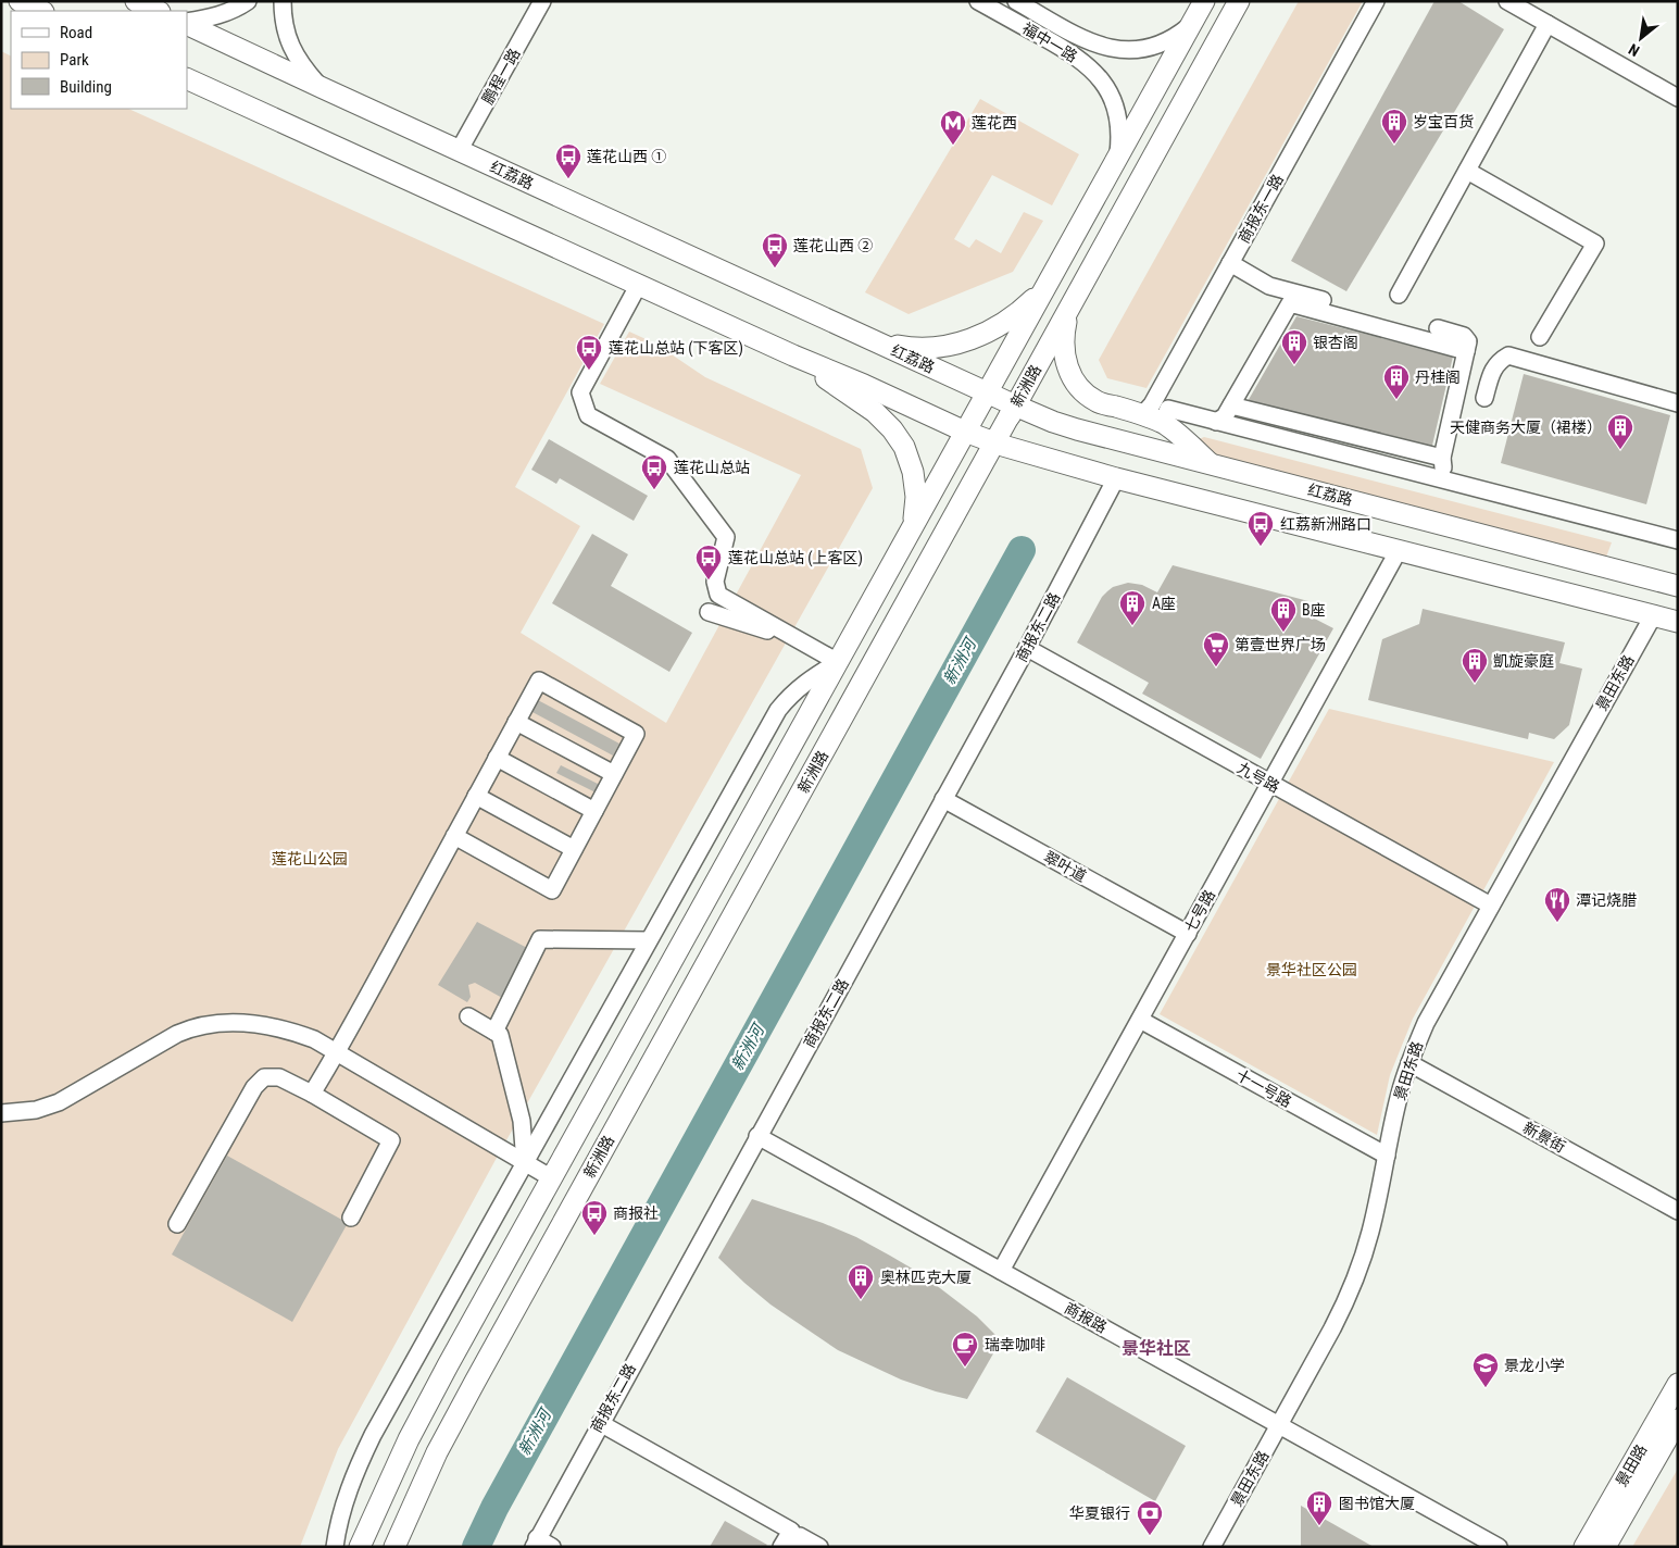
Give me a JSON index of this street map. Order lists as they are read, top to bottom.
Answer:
{
  "streets": {
    "main road": ["红荔路", "新洲路", "景田路"],
    "street": [
      "福中一路",
      "鹏程一路",
      "商报东一路",
      "商报东二路",
      "景田东路",
      "九号路",
      "翠叶道",
      "七号路",
      "十一号路",
      "新景街",
      "商报路"
    ]
  },
  "crossings": [
    ["福中一路", "新洲路"],
    ["鹏程一路", "红荔路"],
    ["红荔路", "新洲路"],
    ["商报东二路", "九号路"],
    ["商报东二路", "翠叶道"],
    ["商报东二路", "商报路"],
    ["景田东路", "九号路"],
    ["景田东路", "十一号路"],
    ["景田东路", "新景街"],
    ["景田东路", "商报路"],
    ["九号路", "七号路"],
    ["翠叶道", "七号路"],
    ["七号路", "十一号路"],
    ["七号路", "商报路"]
  ],
  "districts": ["景华社区"],
  "water": ["新洲河"],
  "parks": ["莲花山公园", "景华社区公园"],
  "places": {
    "building": [
      "岁宝百货",
      "银杏阁",
      "丹桂阁",
      "天健商务大厦（裙楼）",
      "A座",
      "B座",
      "凱旋豪庭",
      "奥林匹克大厦",
      "图书馆大厦"
    ],
    "metro station": ["莲花西"],
    "bus stop": [
      "莲花山西 ①",
      "莲花山西 ②",
      "莲花山总站 (下客区)",
      "莲花山总站",
      "红荔新洲路口",
      "莲花山总站 (上客区)",
      "商报社"
    ],
    "supermarket": ["第壹世界广场"],
    "restaurant": ["潭记烧腊"],
    "cafe": ["瑞幸咖啡"],
    "school or university": ["景龙小学"],
    "bank": ["华夏银行"]
  },
  "legend": ["Road", "Park", "Building"],
  "north": "bottom left"
}
